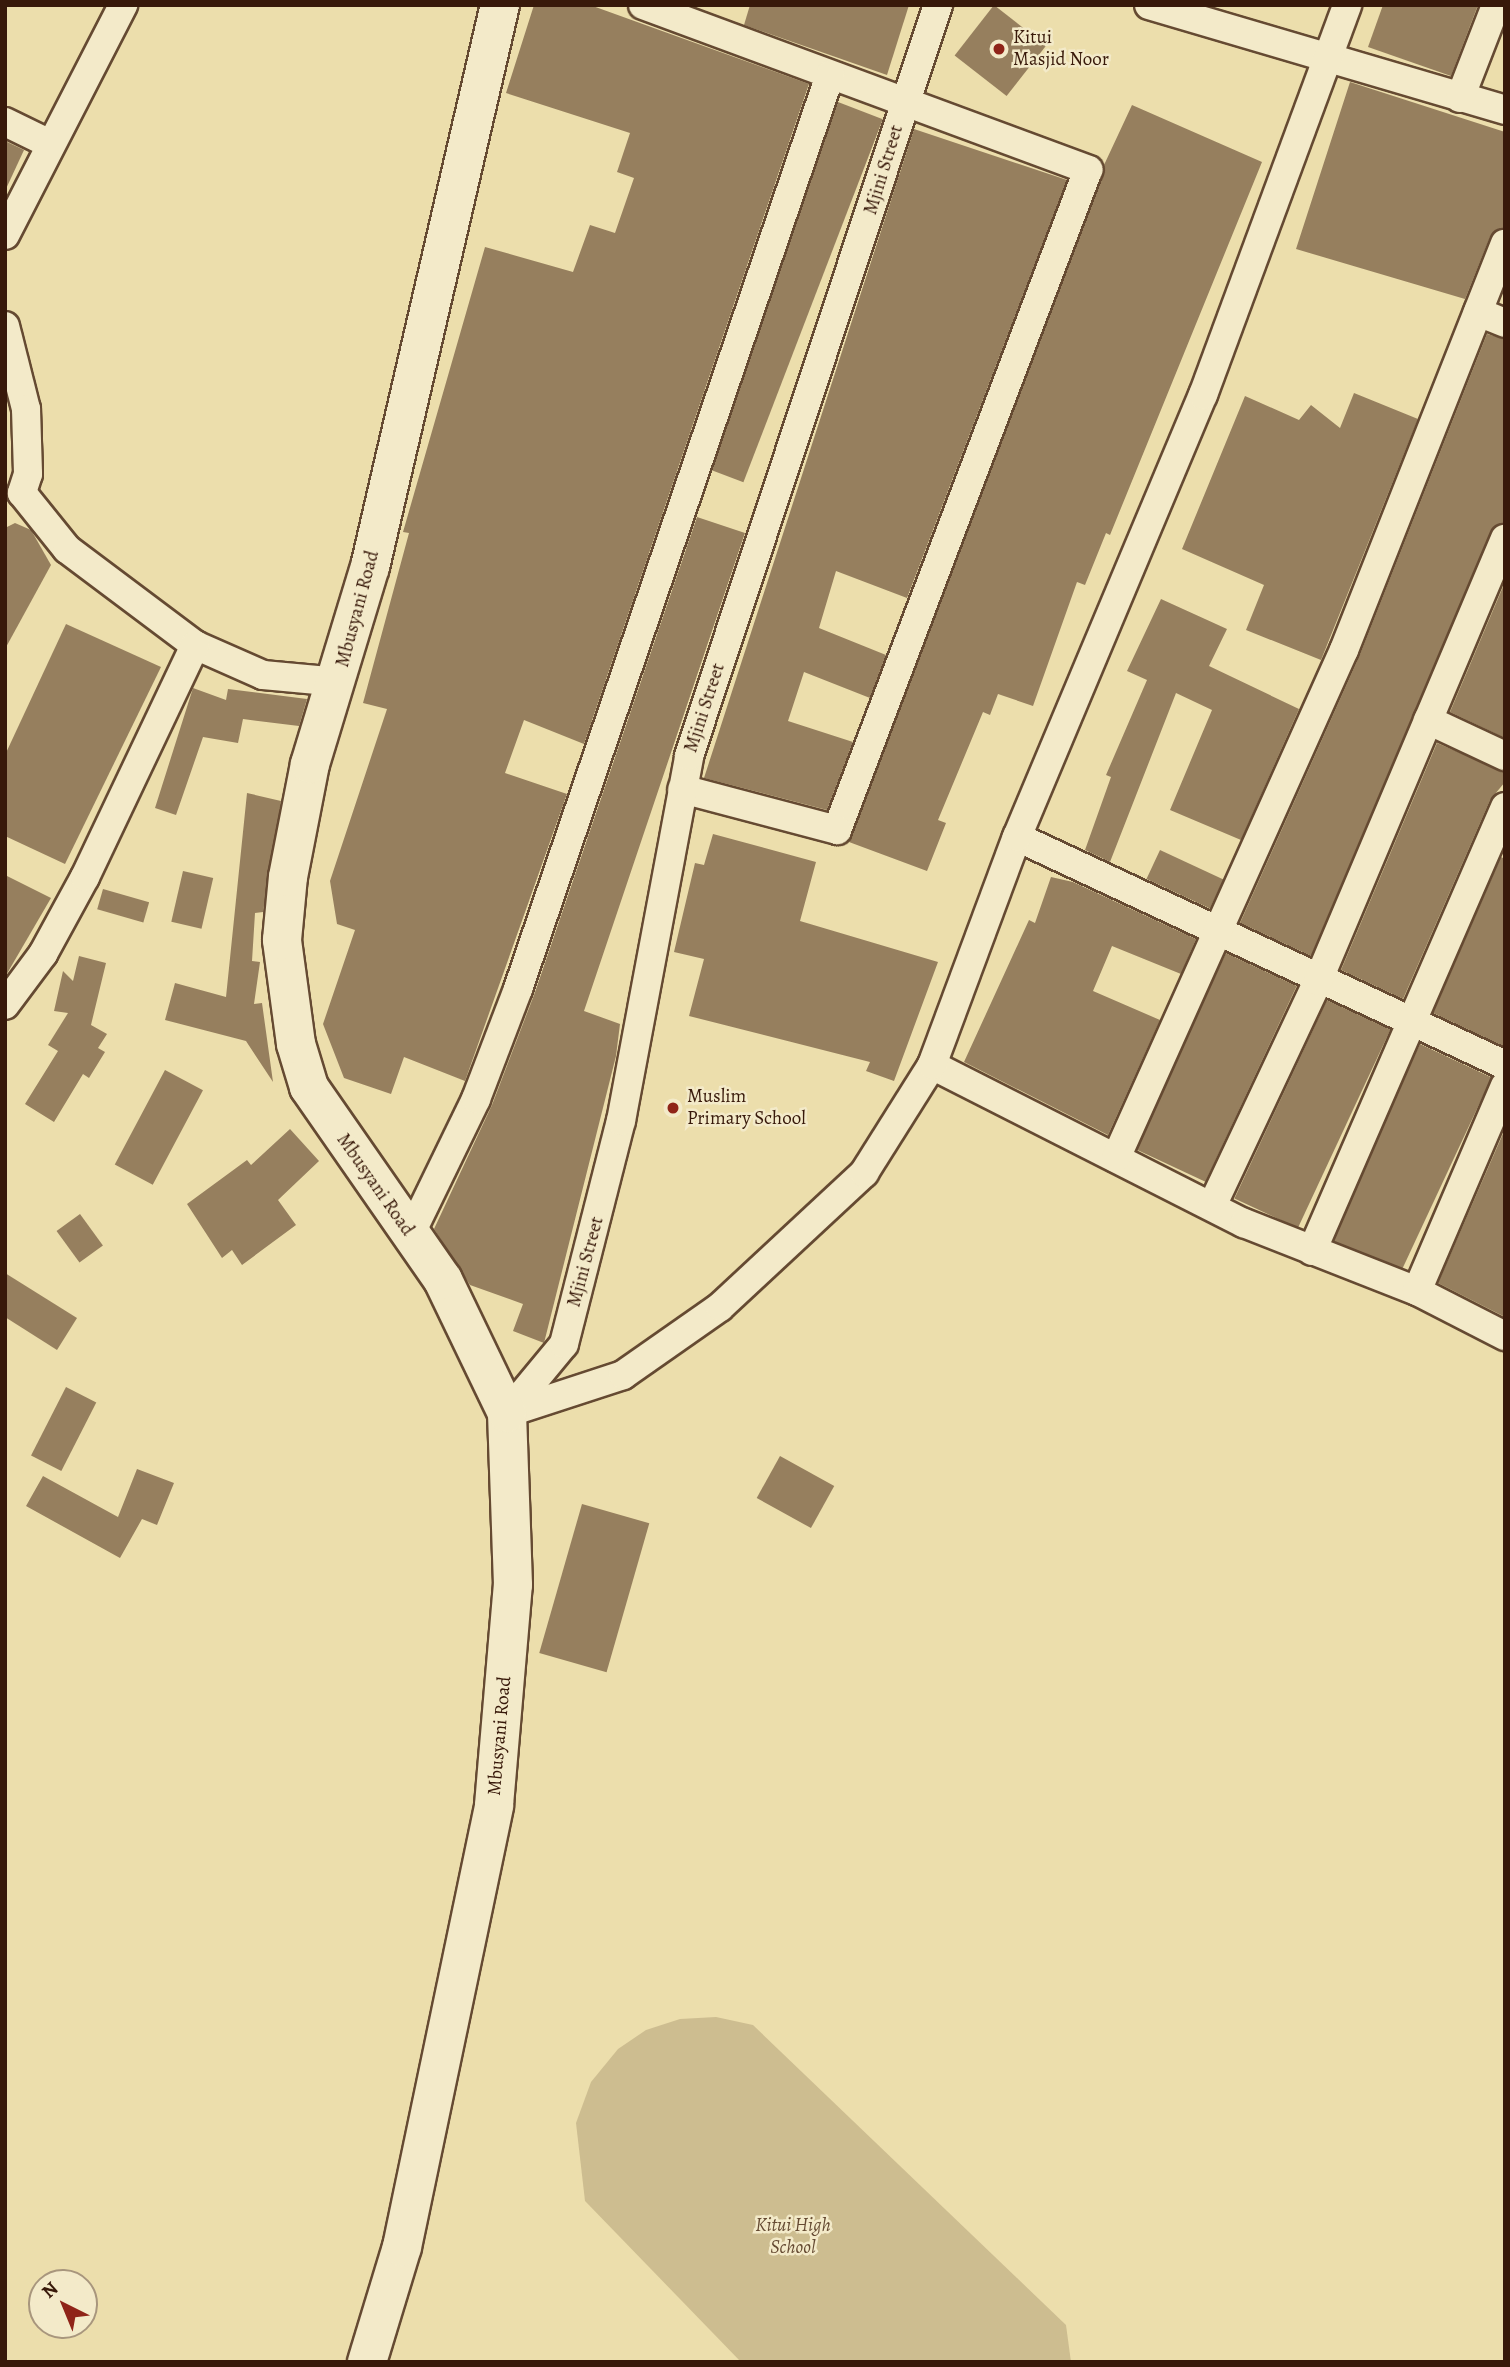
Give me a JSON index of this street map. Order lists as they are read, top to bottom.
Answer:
{
  "streets": {
    "street": ["Mjini Street", "Mbusyani Road"]
  },
  "crossings": [
    ["Mjini Street", "Mbusyani Road"]
  ],
  "parks": ["Kitui High School"],
  "places": ["Kitui Masjid Noor", "Muslim Primary School"],
  "north": "top left"
}
